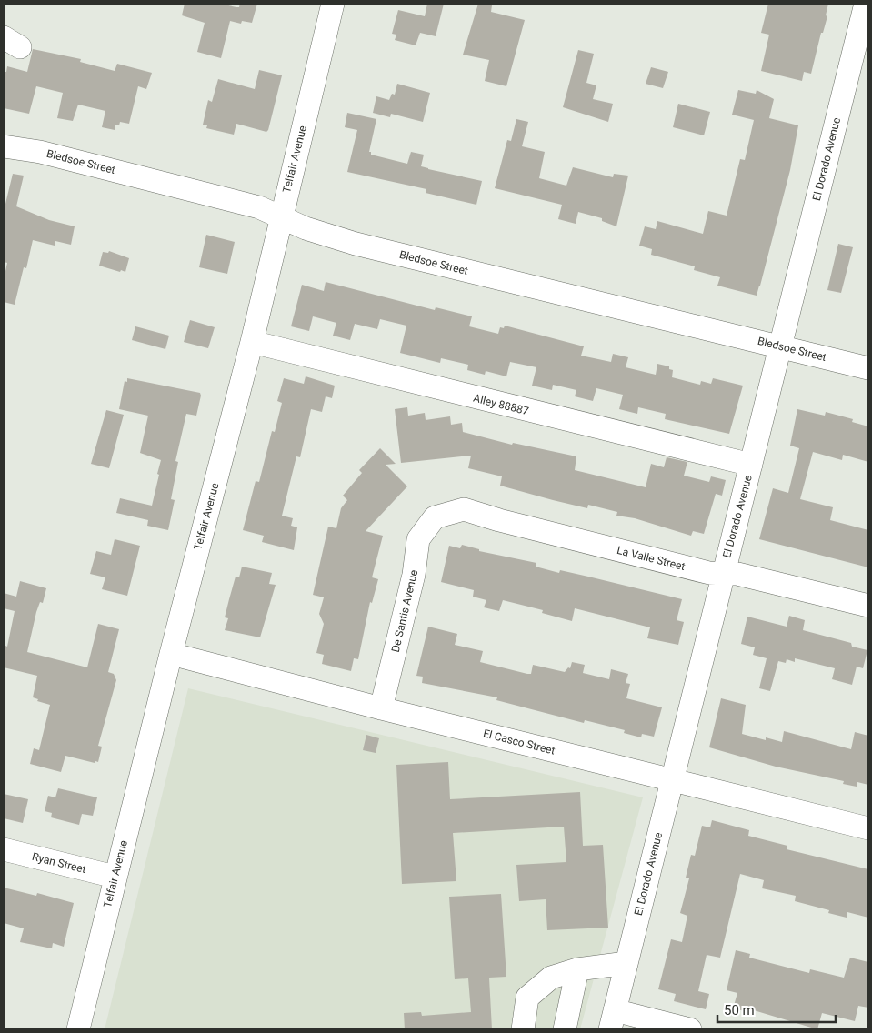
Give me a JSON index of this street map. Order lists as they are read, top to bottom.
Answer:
{
  "streets": {
    "street": [
      "Telfair Avenue",
      "El Dorado Avenue",
      "Bledsoe Street",
      "Alley 88887",
      "La Valle Street",
      "De Santis Avenue",
      "El Casco Street",
      "Ryan Street"
    ]
  },
  "crossings": [
    ["Telfair Avenue", "Bledsoe Street"],
    ["Telfair Avenue", "Alley 88887"],
    ["Telfair Avenue", "El Casco Street"],
    ["Telfair Avenue", "Ryan Street"],
    ["El Dorado Avenue", "Bledsoe Street"],
    ["El Dorado Avenue", "Alley 88887"],
    ["El Dorado Avenue", "La Valle Street"],
    ["El Dorado Avenue", "El Casco Street"],
    ["La Valle Street", "De Santis Avenue"],
    ["De Santis Avenue", "El Casco Street"]
  ],
  "scale_bar": "50 m"
}
